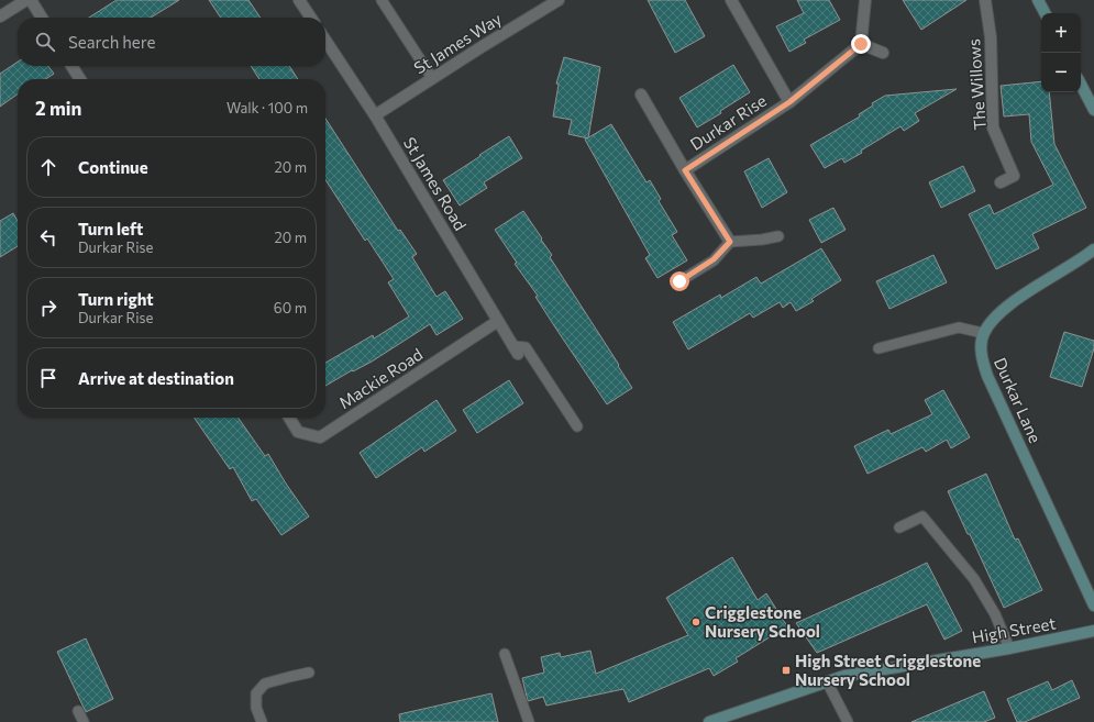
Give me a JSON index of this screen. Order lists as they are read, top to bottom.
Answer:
{
  "streets": {
    "street": [
      "St James Way",
      "The Willows",
      "Durkar Rise",
      "St James Road",
      "Mackie Road",
      "Durkar Lane",
      "High Street"
    ]
  },
  "crossings": [
    ["St James Way", "St James Road"],
    ["St James Road", "Mackie Road"]
  ],
  "places": {
    "other": ["Crigglestone Nursery School"],
    "transit": ["High Street Crigglestone Nursery School"]
  },
  "page": {
    "map_buttons": ["+", "−"],
    "search": "Search here",
    "heading": ["2 min", "Walk · 100 m"],
    "list": [
      ["Continue", "20 m"],
      ["Turn left", "Durkar Rise", "20 m"],
      ["Turn right", "Durkar Rise", "60 m"],
      "Arrive at destination"
    ]
  }
}
